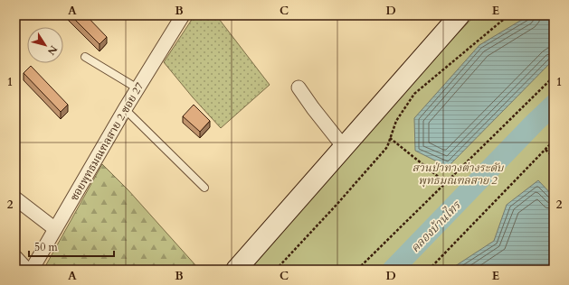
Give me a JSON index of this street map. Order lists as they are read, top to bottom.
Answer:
{
  "streets": {
    "street": ["ซอยพุทธมณฑลสาย 2 ซอย 27"]
  },
  "water": ["คลองบ้านไทร"],
  "parks": ["สวนป่าทางต่างระดับ พุทธมณฑลสาย 2"],
  "scale_bar": "50 m",
  "north": "bottom right",
  "grid": {
    "columns": [
      "A",
      "B",
      "C",
      "D",
      "E"
    ],
    "rows": ["1", "2"]
  }
}
